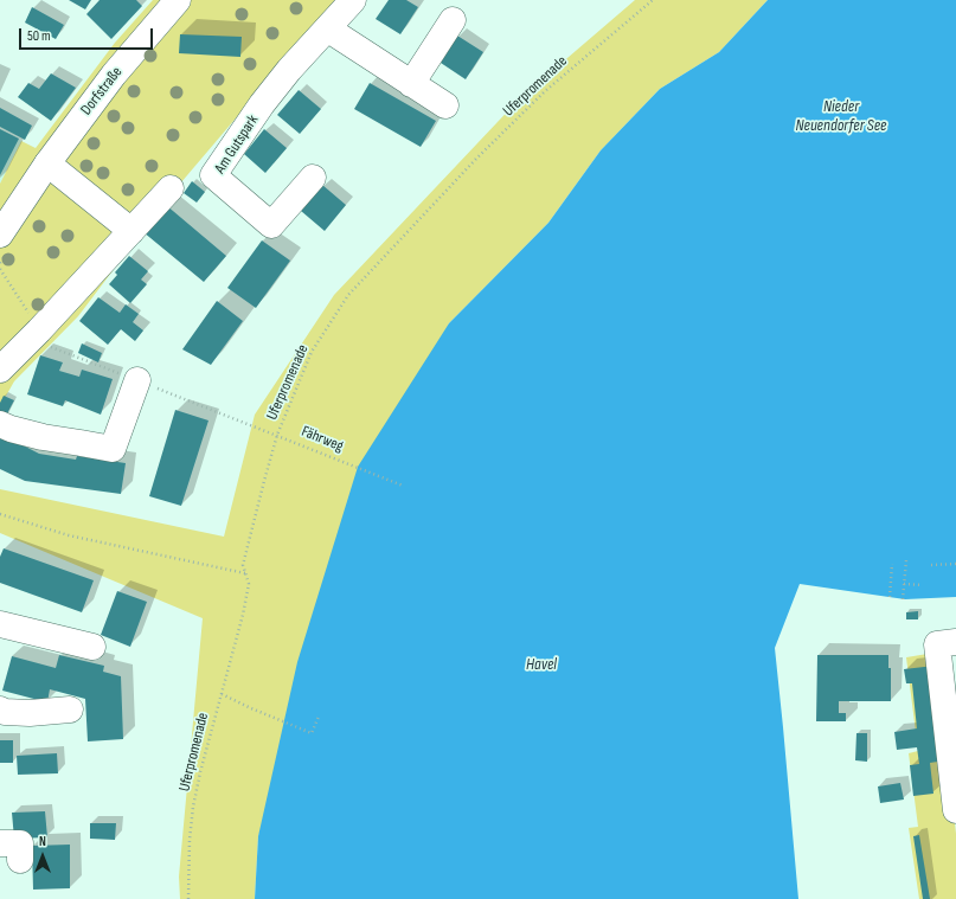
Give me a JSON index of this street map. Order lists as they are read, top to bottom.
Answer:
{
  "streets": {
    "street": ["Dorfstraße", "Am Gutspark"],
    "path": ["Uferpromenade", "Fährweg"]
  },
  "crossings": [
    ["Uferpromenade", "Fährweg"]
  ],
  "water": ["Nieder Neuendorfer See", "Havel"],
  "scale_bar": "50 m",
  "north": "top"
}
